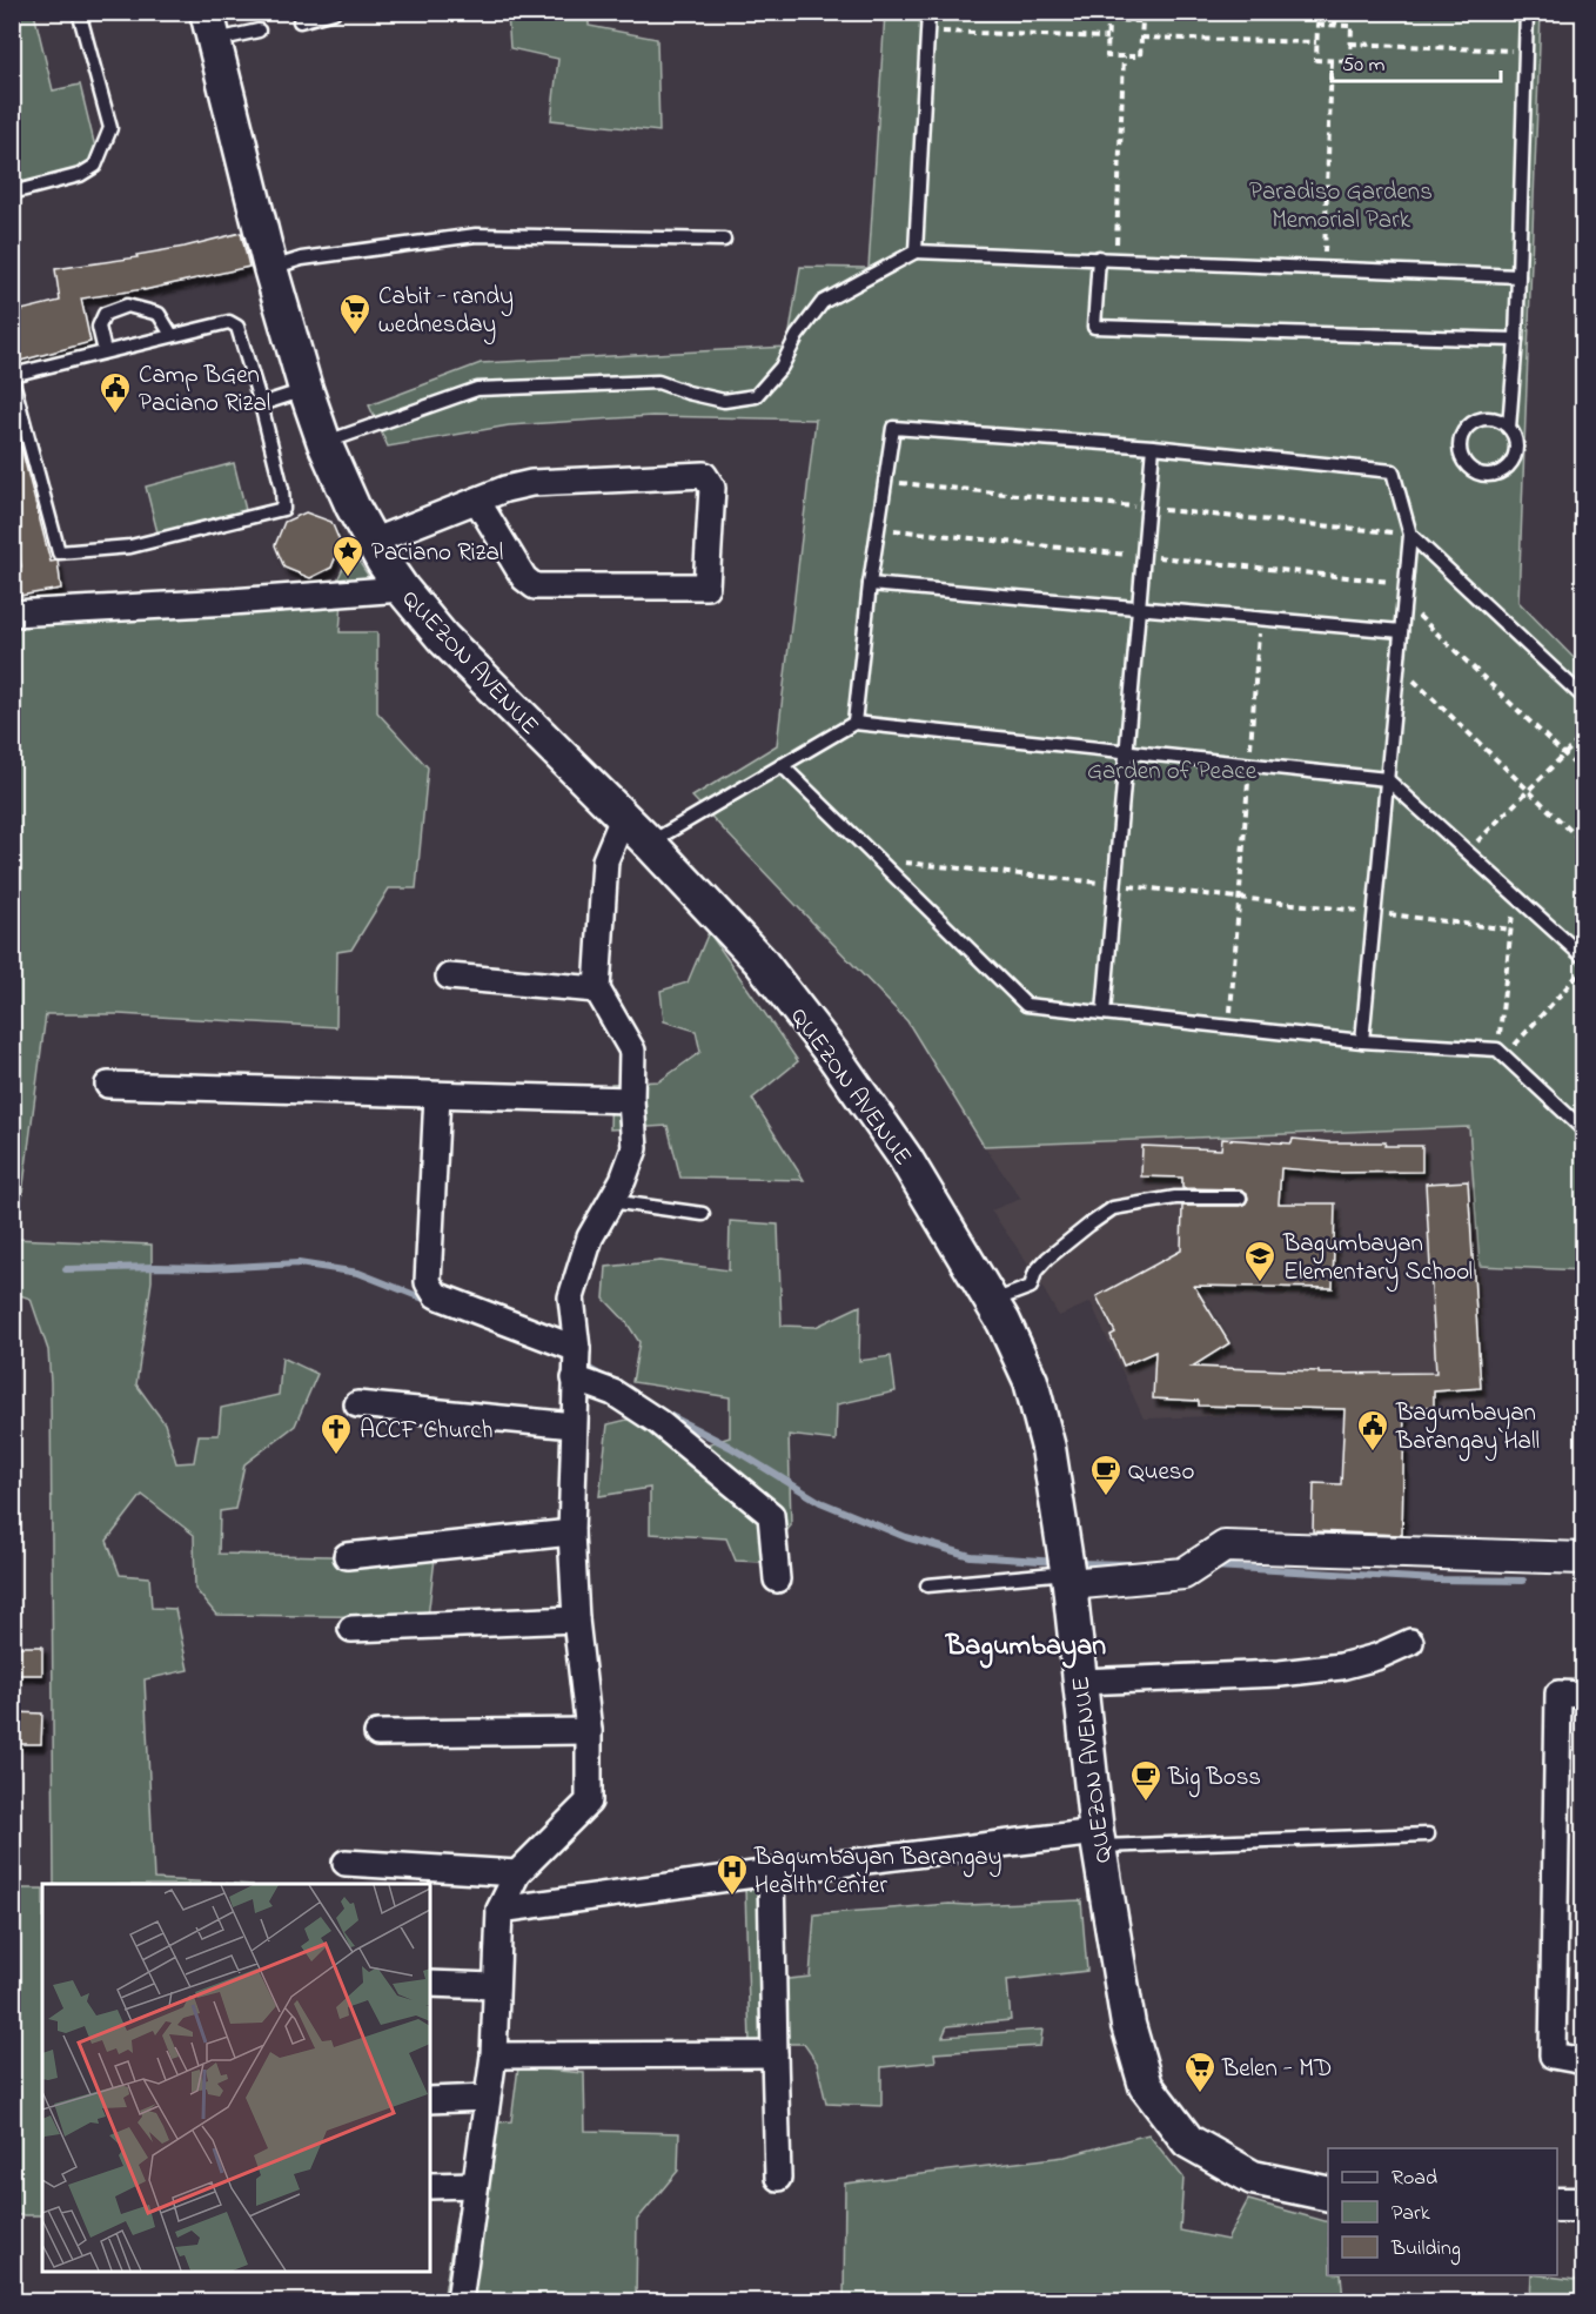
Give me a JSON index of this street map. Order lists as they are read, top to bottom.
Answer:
{
  "streets": {
    "main road": ["QUEZON AVENUE"]
  },
  "districts": ["Bagumbayan"],
  "parks": ["Paradiso Gardens Memorial Park", "Garden of Peace"],
  "places": {
    "supermarket": ["Cabit - randy wednesday", "Belen - MD"],
    "public building": ["Camp BGen Paciano Rizal", "Bagumbayan Barangay Hall"],
    "place": ["Paciano Rizal"],
    "school or university": ["Bagumbayan Elementary School"],
    "church": ["ACCF Church"],
    "cafe": ["Queso", "Big Boss"],
    "hospital": ["Bagumbayan Barangay Health Center"]
  },
  "legend": ["Road", "Park", "Building"],
  "scale_bar": "50 m"
}
